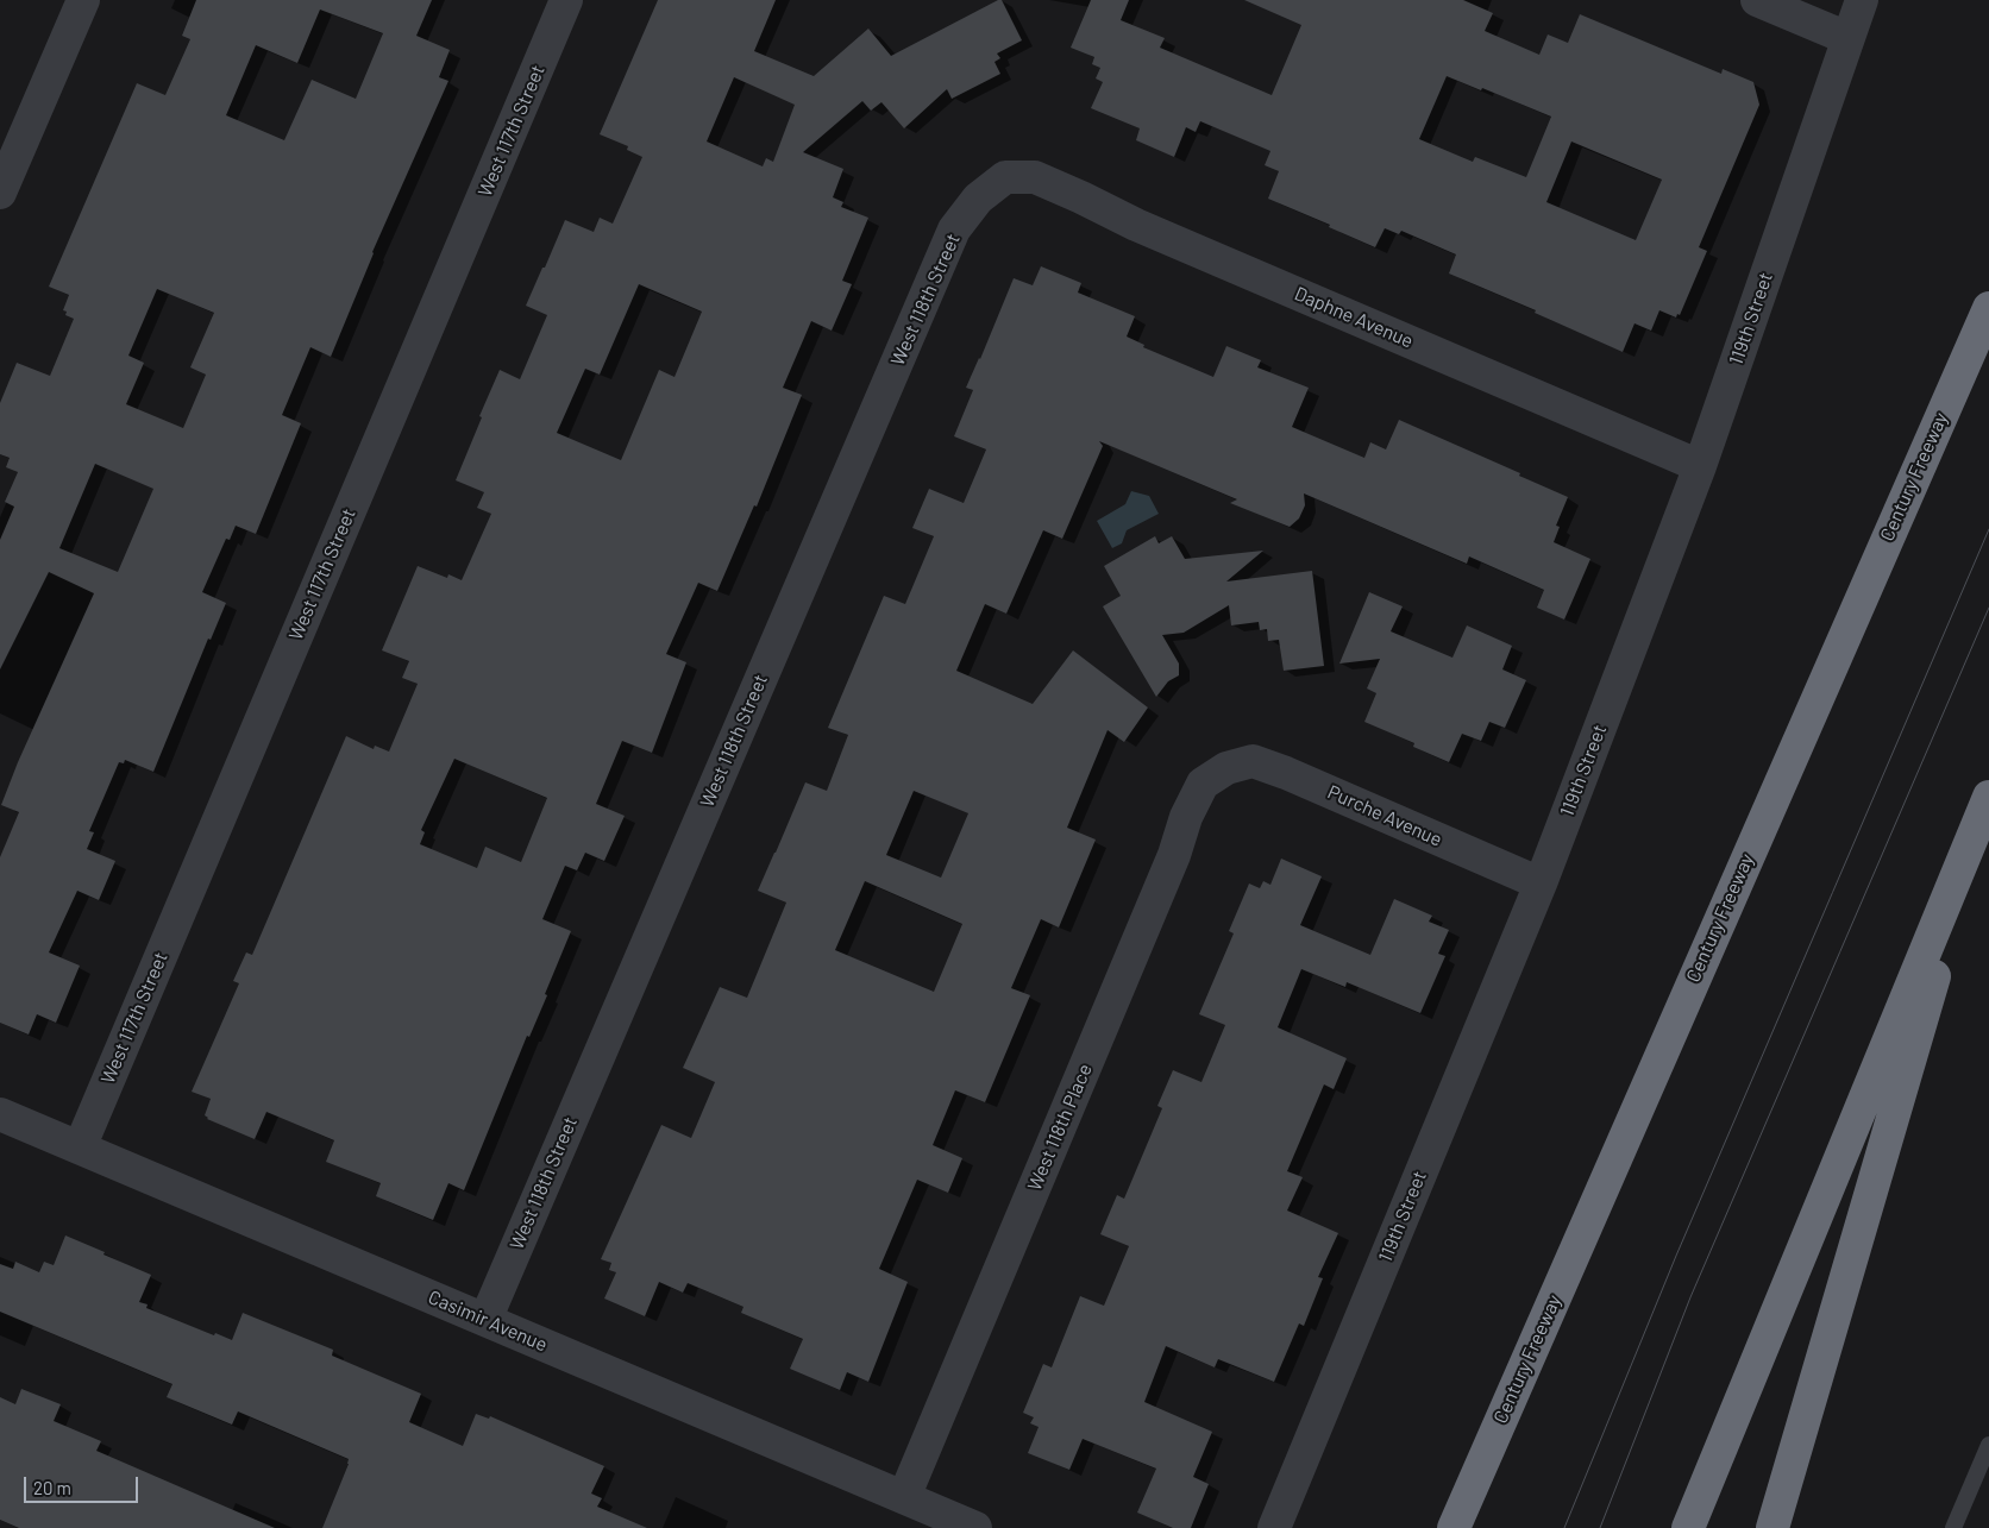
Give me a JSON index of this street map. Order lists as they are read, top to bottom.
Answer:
{
  "streets": {
    "highway": ["Century Freeway"],
    "street": [
      "West 117th Street",
      "West 118th Street",
      "Daphne Avenue",
      "119th Street",
      "Purche Avenue",
      "West 118th Place",
      "Casimir Avenue"
    ]
  },
  "crossings": [
    ["West 117th Street", "Casimir Avenue"],
    ["West 118th Street", "Daphne Avenue"],
    ["West 118th Street", "Casimir Avenue"],
    ["Daphne Avenue", "119th Street"],
    ["119th Street", "Purche Avenue"],
    ["Purche Avenue", "West 118th Place"],
    ["West 118th Place", "Casimir Avenue"]
  ],
  "scale_bar": "20 m"
}
